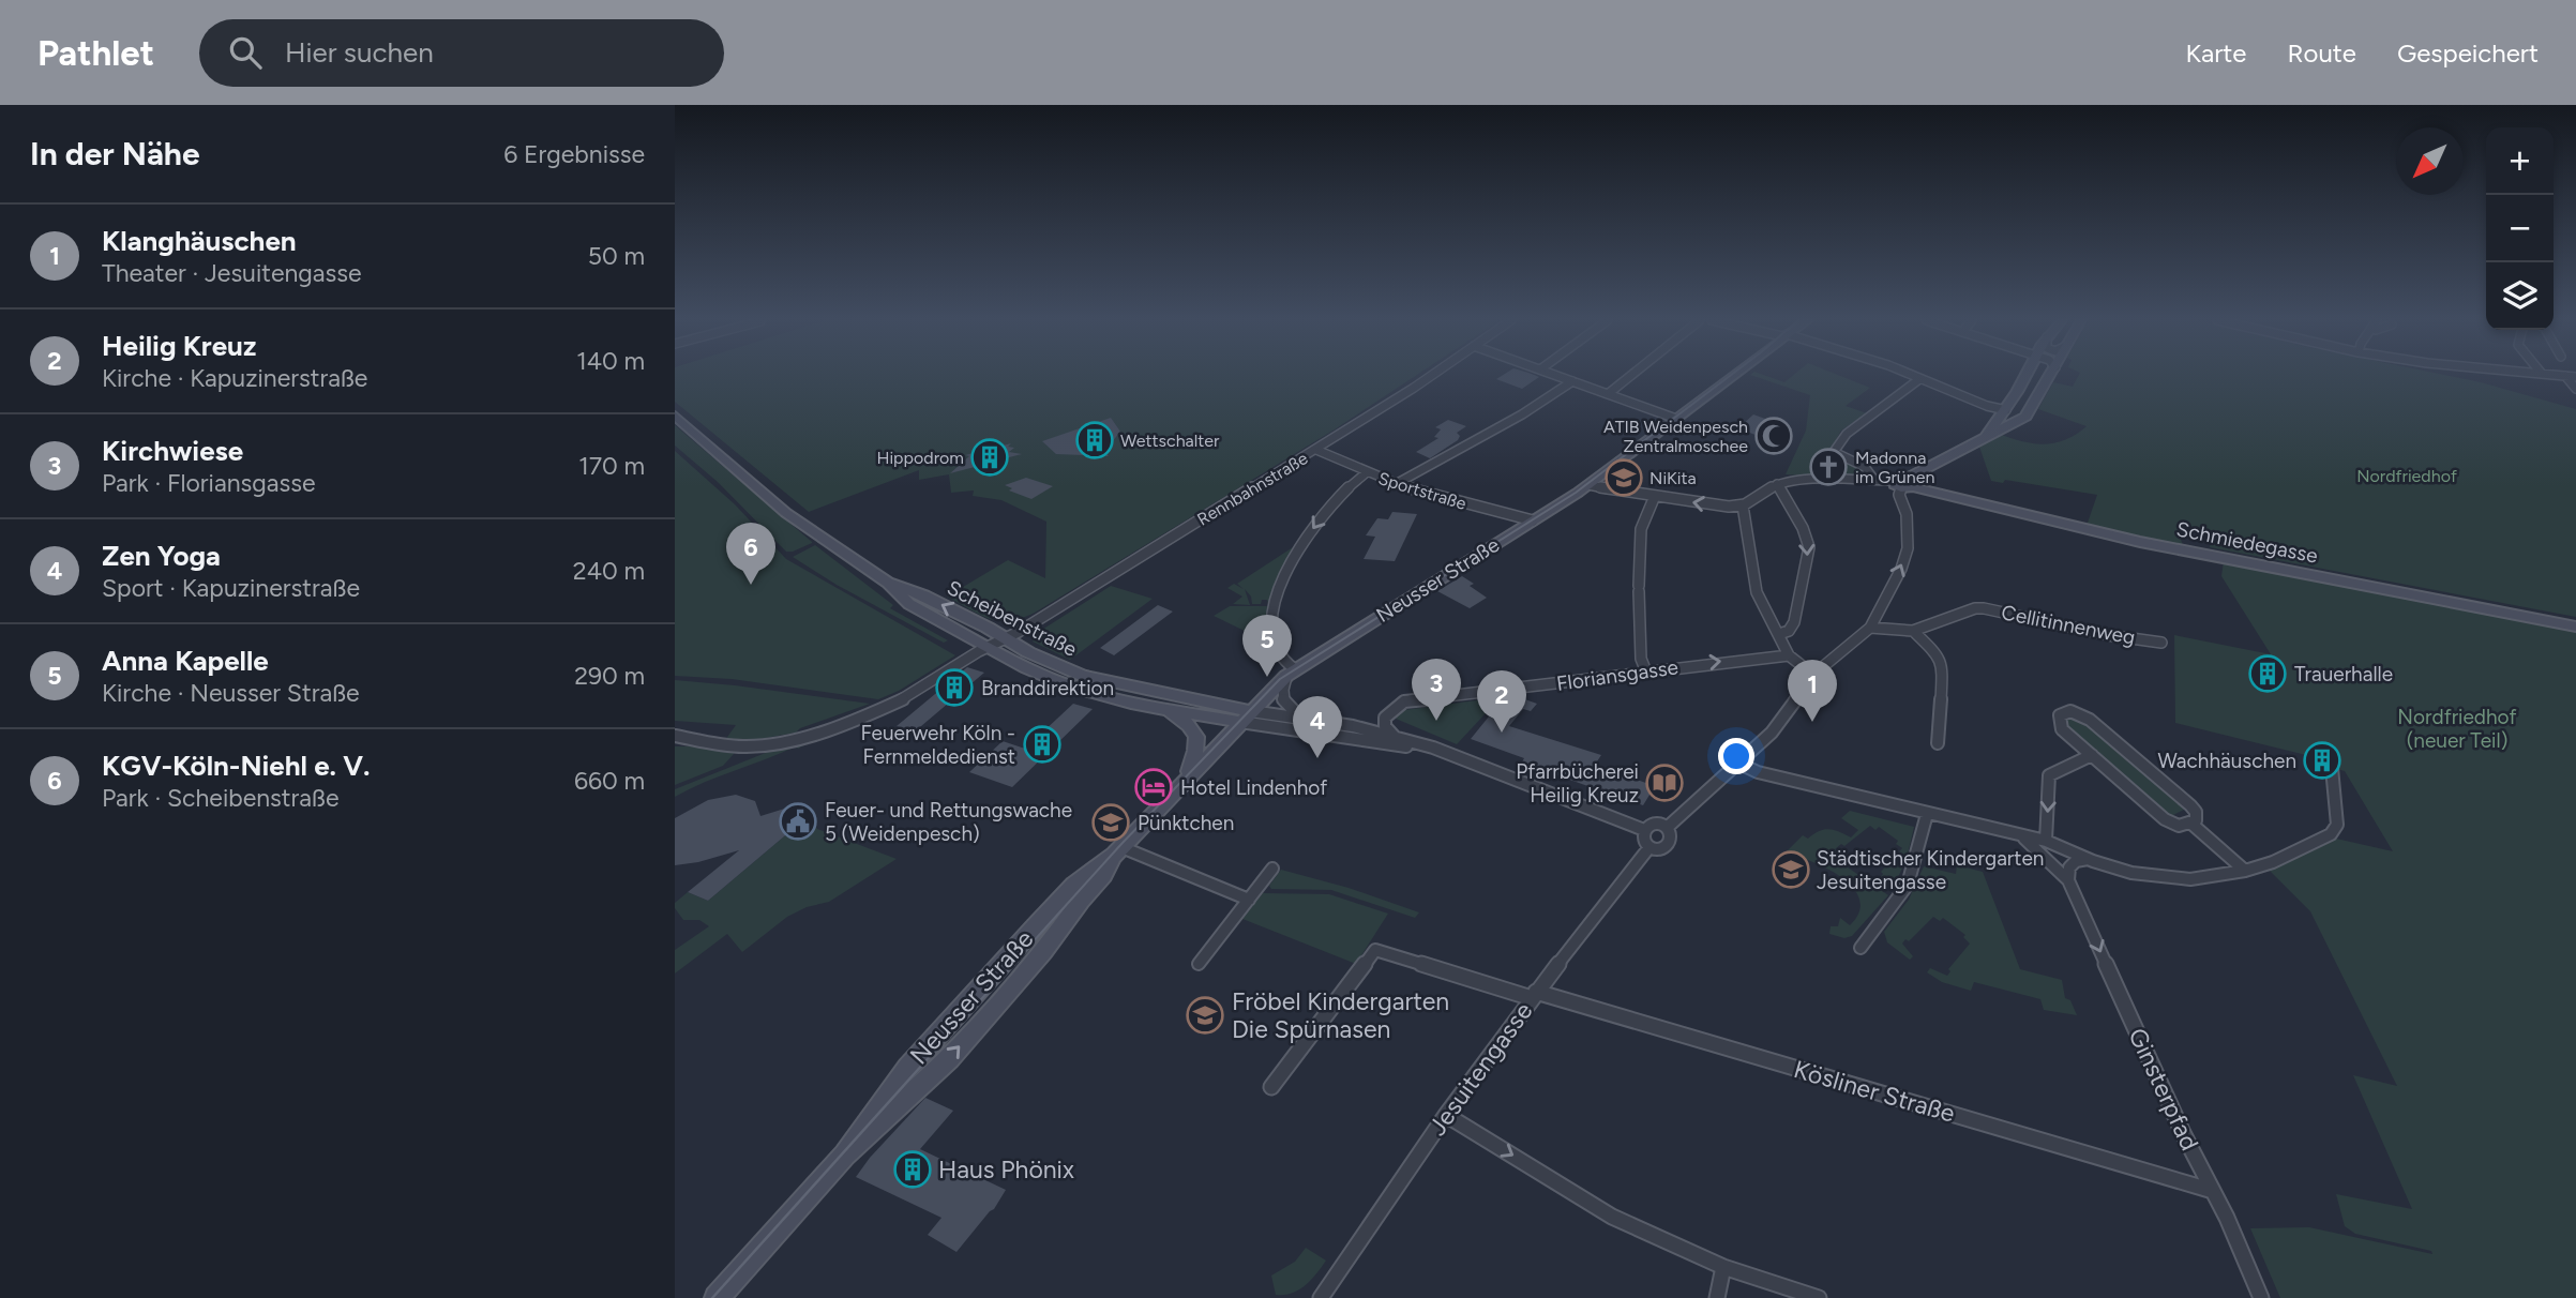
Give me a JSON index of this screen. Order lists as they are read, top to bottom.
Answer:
{
  "streets": {
    "street": [
      "Rennbahnstraße",
      "Sportstraße",
      "Schmiedegasse",
      "Neusser Straße",
      "Scheibenstraße",
      "Cellitinnenweg",
      "Floriansgasse",
      "Jesuitengasse",
      "Ginsterpfad",
      "Kösliner Straße"
    ]
  },
  "crossings": [
    ["Rennbahnstraße", "Sportstraße"],
    ["Rennbahnstraße", "Scheibenstraße"],
    ["Sportstraße", "Neusser Straße"],
    ["Neusser Straße", "Scheibenstraße"],
    ["Jesuitengasse", "Kösliner Straße"],
    ["Ginsterpfad", "Kösliner Straße"]
  ],
  "one_way": ["Ginsterpfad"],
  "parks": ["Nordfriedhof", "Nordfriedhof (neuer Teil)"],
  "places": {
    "mosque": ["ATIB Weidenpesch Zentralmoschee"],
    "building": [
      "Wettschalter",
      "Hippodrom",
      "Trauerhalle",
      "Branddirektion",
      "Feuerwehr Köln - Fernmeldedienst",
      "Wachhäuschen",
      "Haus Phönix"
    ],
    "church": ["Madonna im Grünen"],
    "school or university": [
      "NiKita",
      "Pünktchen",
      "Städtischer Kindergarten Jesuitengasse",
      "Fröbel Kindergarten Die Spürnasen"
    ],
    "library": ["Pfarrbücherei Heilig Kreuz"],
    "hotel": ["Hotel Lindenhof"],
    "public building": ["Feuer- und Rettungswache 5 (Weidenpesch)"]
  },
  "north": "bottom left",
  "page": {
    "header": "Pathlet",
    "search": "Hier suchen",
    "nav": ["Karte", "Route", "Gespeichert"],
    "heading": ["In der Nähe", "6 Ergebnisse"],
    "map_buttons": ["+", "−"],
    "list": [
      {
        "mark": "1",
        "name": "Klanghäuschen",
        "note": "Theater · Jesuitengasse",
        "value": "50 m"
      },
      {
        "mark": "2",
        "name": "Heilig Kreuz",
        "note": "Kirche · Kapuzinerstraße",
        "value": "140 m"
      },
      {
        "mark": "3",
        "name": "Kirchwiese",
        "note": "Park · Floriansgasse",
        "value": "170 m"
      },
      {
        "mark": "4",
        "name": "Zen Yoga",
        "note": "Sport · Kapuzinerstraße",
        "value": "240 m"
      },
      {
        "mark": "5",
        "name": "Anna Kapelle",
        "note": "Kirche · Neusser Straße",
        "value": "290 m"
      },
      {
        "mark": "6",
        "name": "KGV-Köln-Niehl e. V.",
        "note": "Park · Scheibenstraße",
        "value": "660 m"
      }
    ],
    "pins": [
      "6",
      "5",
      "3",
      "1",
      "2",
      "4"
    ]
  }
}
